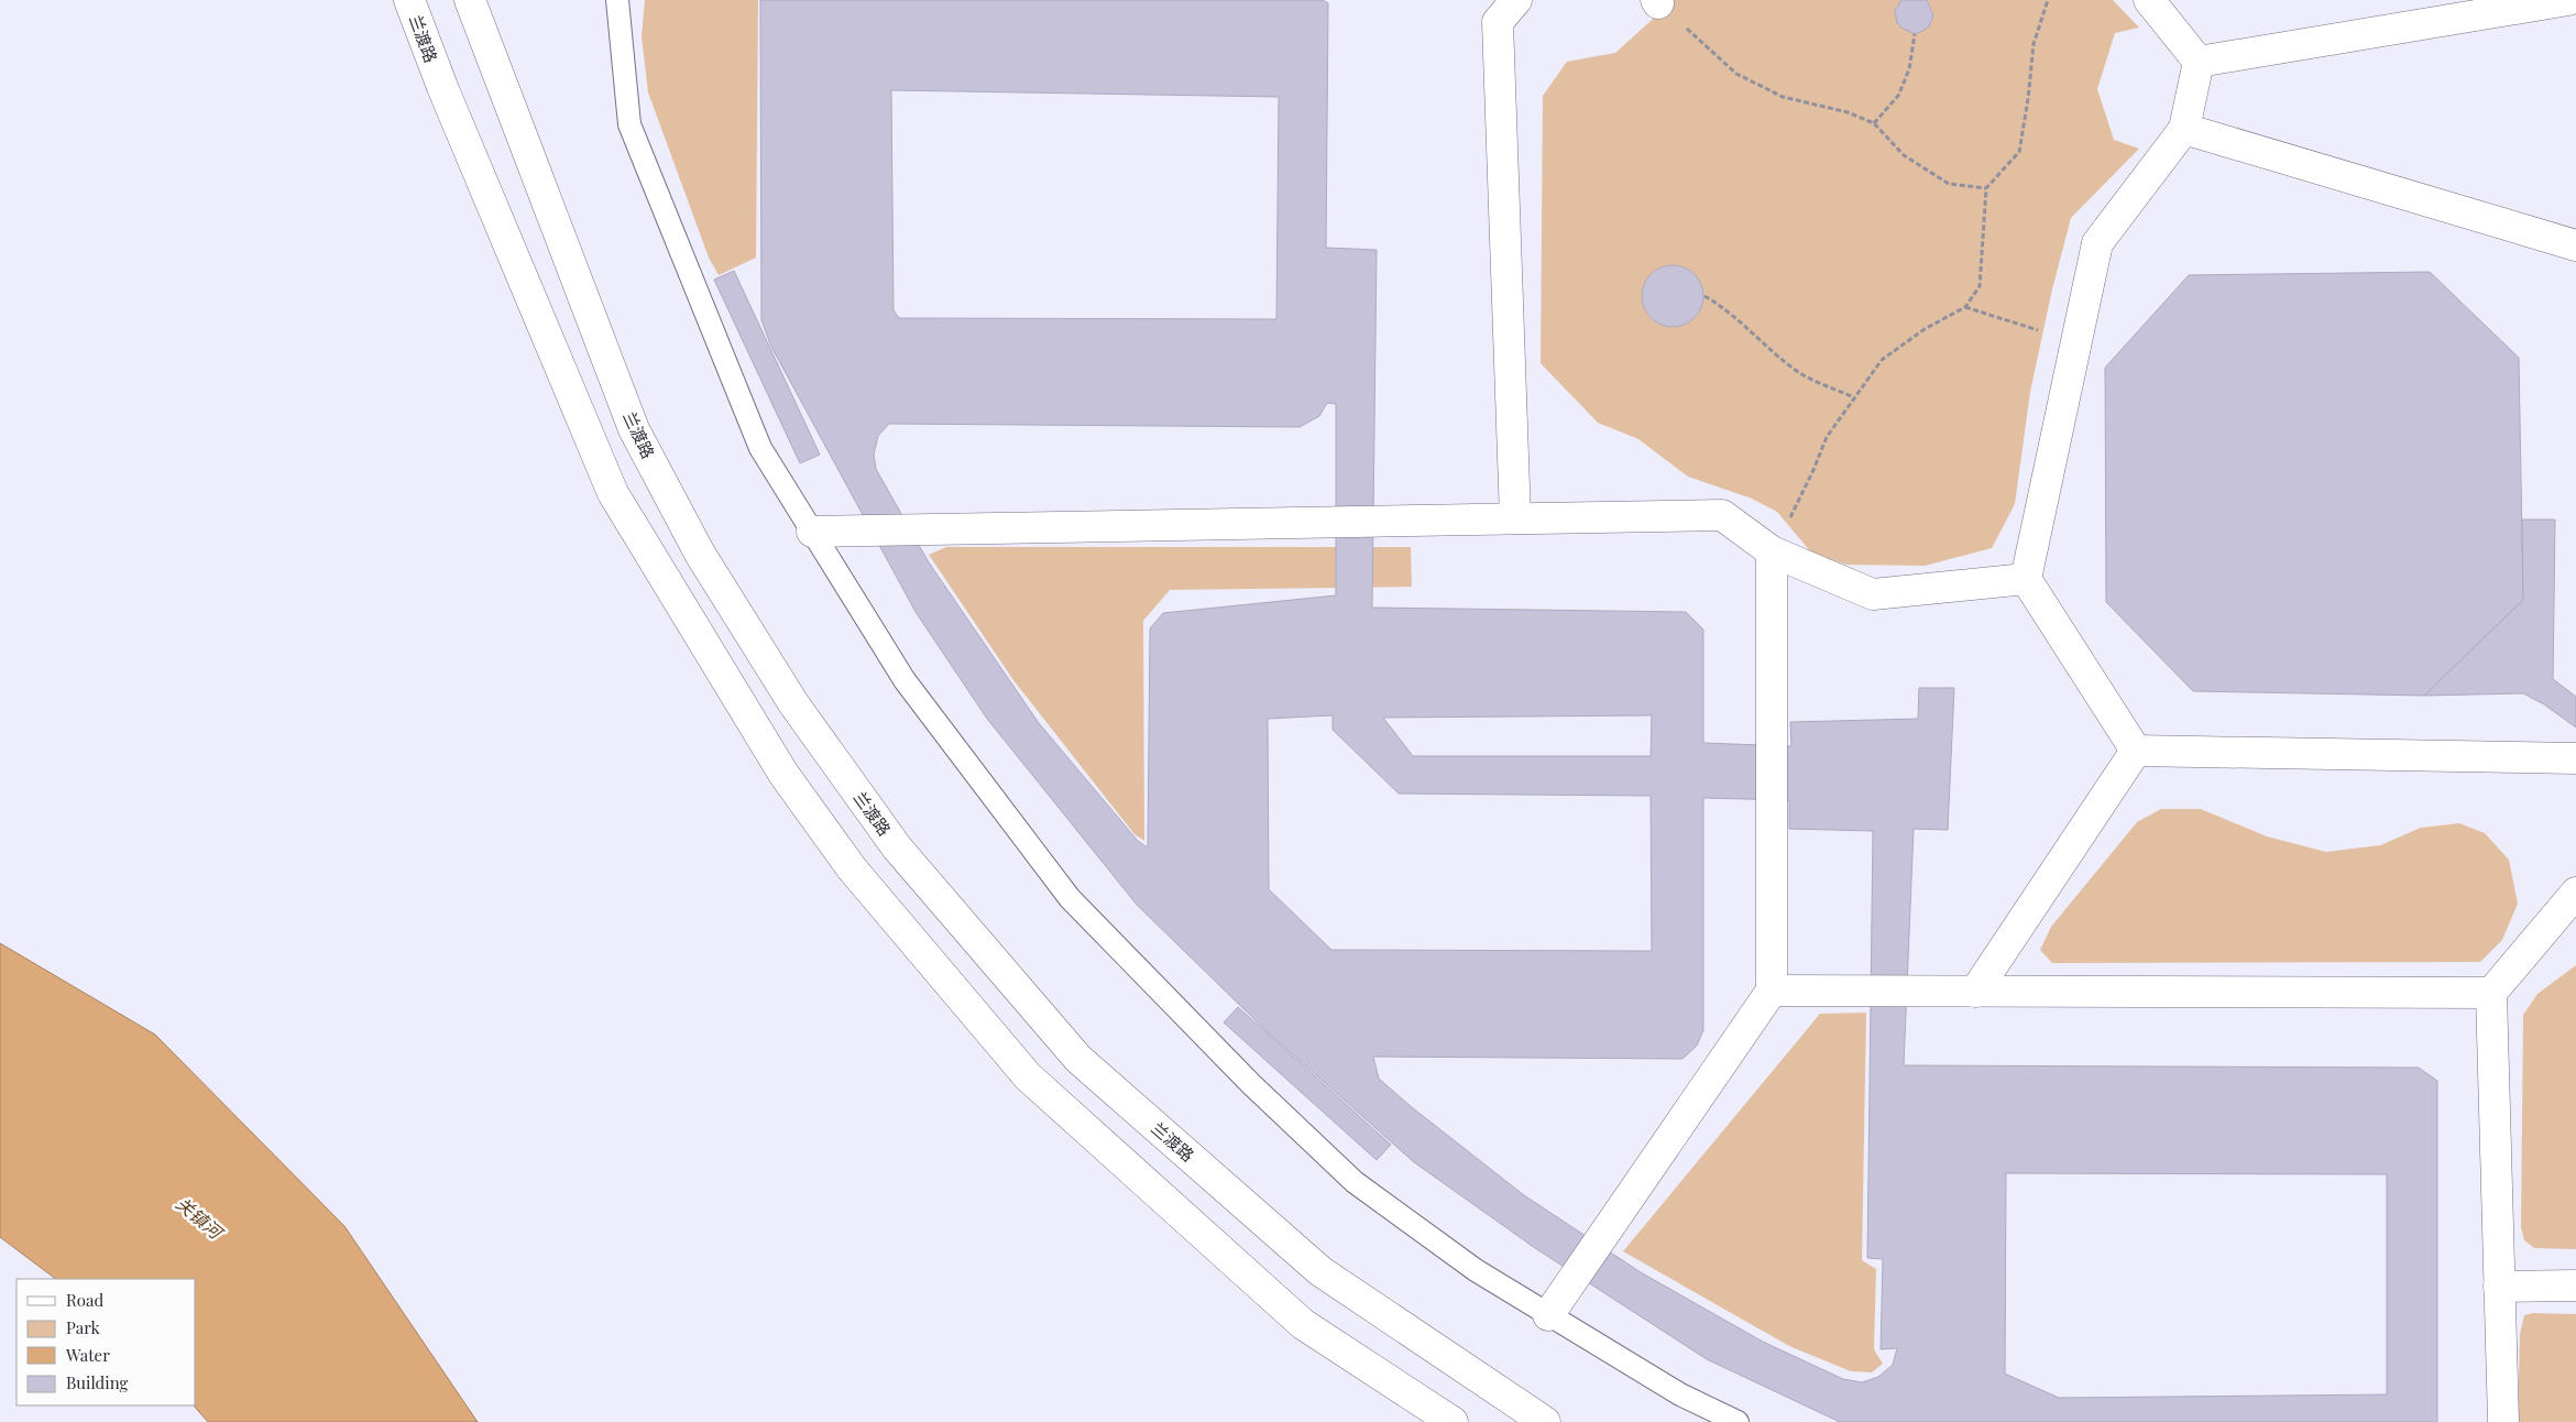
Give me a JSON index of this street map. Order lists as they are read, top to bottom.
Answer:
{
  "streets": {
    "street": ["兰渡路"]
  },
  "water": ["关镇河"],
  "legend": [
    "Road",
    "Park",
    "Water",
    "Building"
  ]
}
